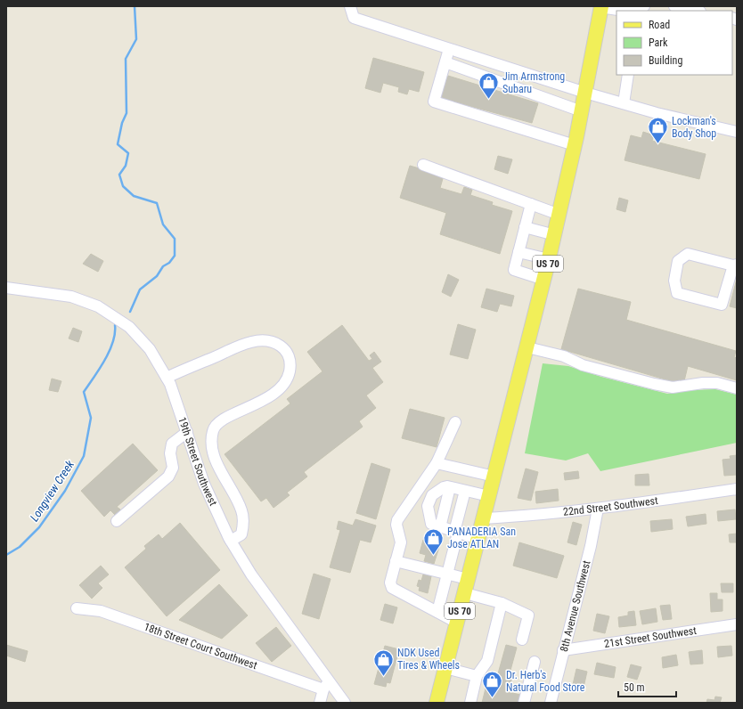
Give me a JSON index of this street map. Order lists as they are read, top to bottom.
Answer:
{
  "streets": {
    "main road": ["US 70"],
    "street": [
      "19th Street Southwest",
      "22nd Street Southwest",
      "8th Avenue Southwest",
      "21st Street Southwest",
      "18th Street Court Southwest"
    ]
  },
  "crossings": [
    ["US 70", "22nd Street Southwest"],
    ["19th Street Southwest", "18th Street Court Southwest"],
    ["22nd Street Southwest", "8th Avenue Southwest"],
    ["8th Avenue Southwest", "21st Street Southwest"]
  ],
  "water": ["Longview Creek"],
  "places": {
    "shop": [
      "Jim Armstrong Subaru",
      "Lockman's Body Shop",
      "PANADERIA San Jose ATLAN",
      "NDK Used Tires & Wheels",
      "Dr. Herb's Natural Food Store"
    ]
  },
  "legend": ["Road", "Park", "Building"],
  "scale_bar": "50 m"
}
